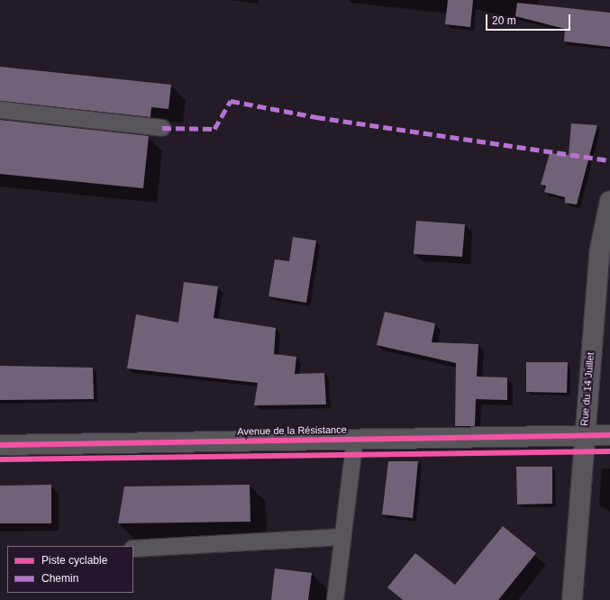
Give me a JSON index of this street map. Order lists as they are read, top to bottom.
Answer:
{
  "streets": {
    "street": ["Rue du 14 Juillet", "Avenue de la Résistance"]
  },
  "crossings": [
    ["Rue du 14 Juillet", "Avenue de la Résistance"]
  ],
  "legend": ["Piste cyclable", "Chemin"],
  "scale_bar": "20 m"
}
